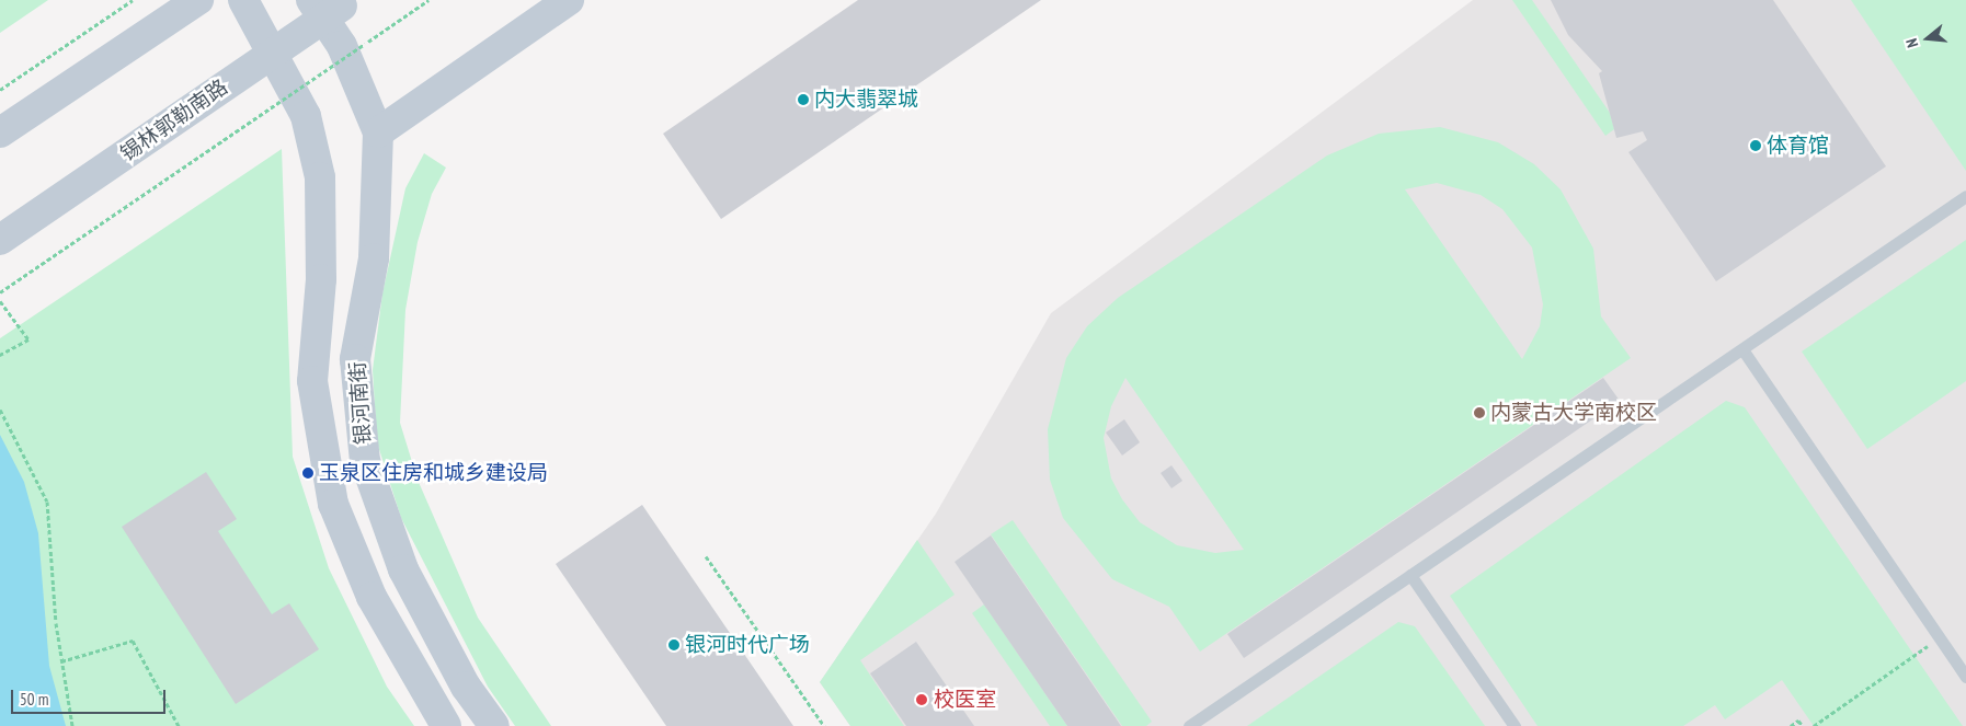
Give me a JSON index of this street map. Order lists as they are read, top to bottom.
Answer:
{
  "streets": {
    "main road": ["锡林郭勒南路", "银河南街"]
  },
  "places": [
    "内大翡翠城",
    "体育馆",
    "内蒙古大学南校区",
    "玉泉区住房和城乡建设局",
    "银河时代广场",
    "校医室"
  ],
  "scale_bar": "50 m",
  "north": "left"
}
